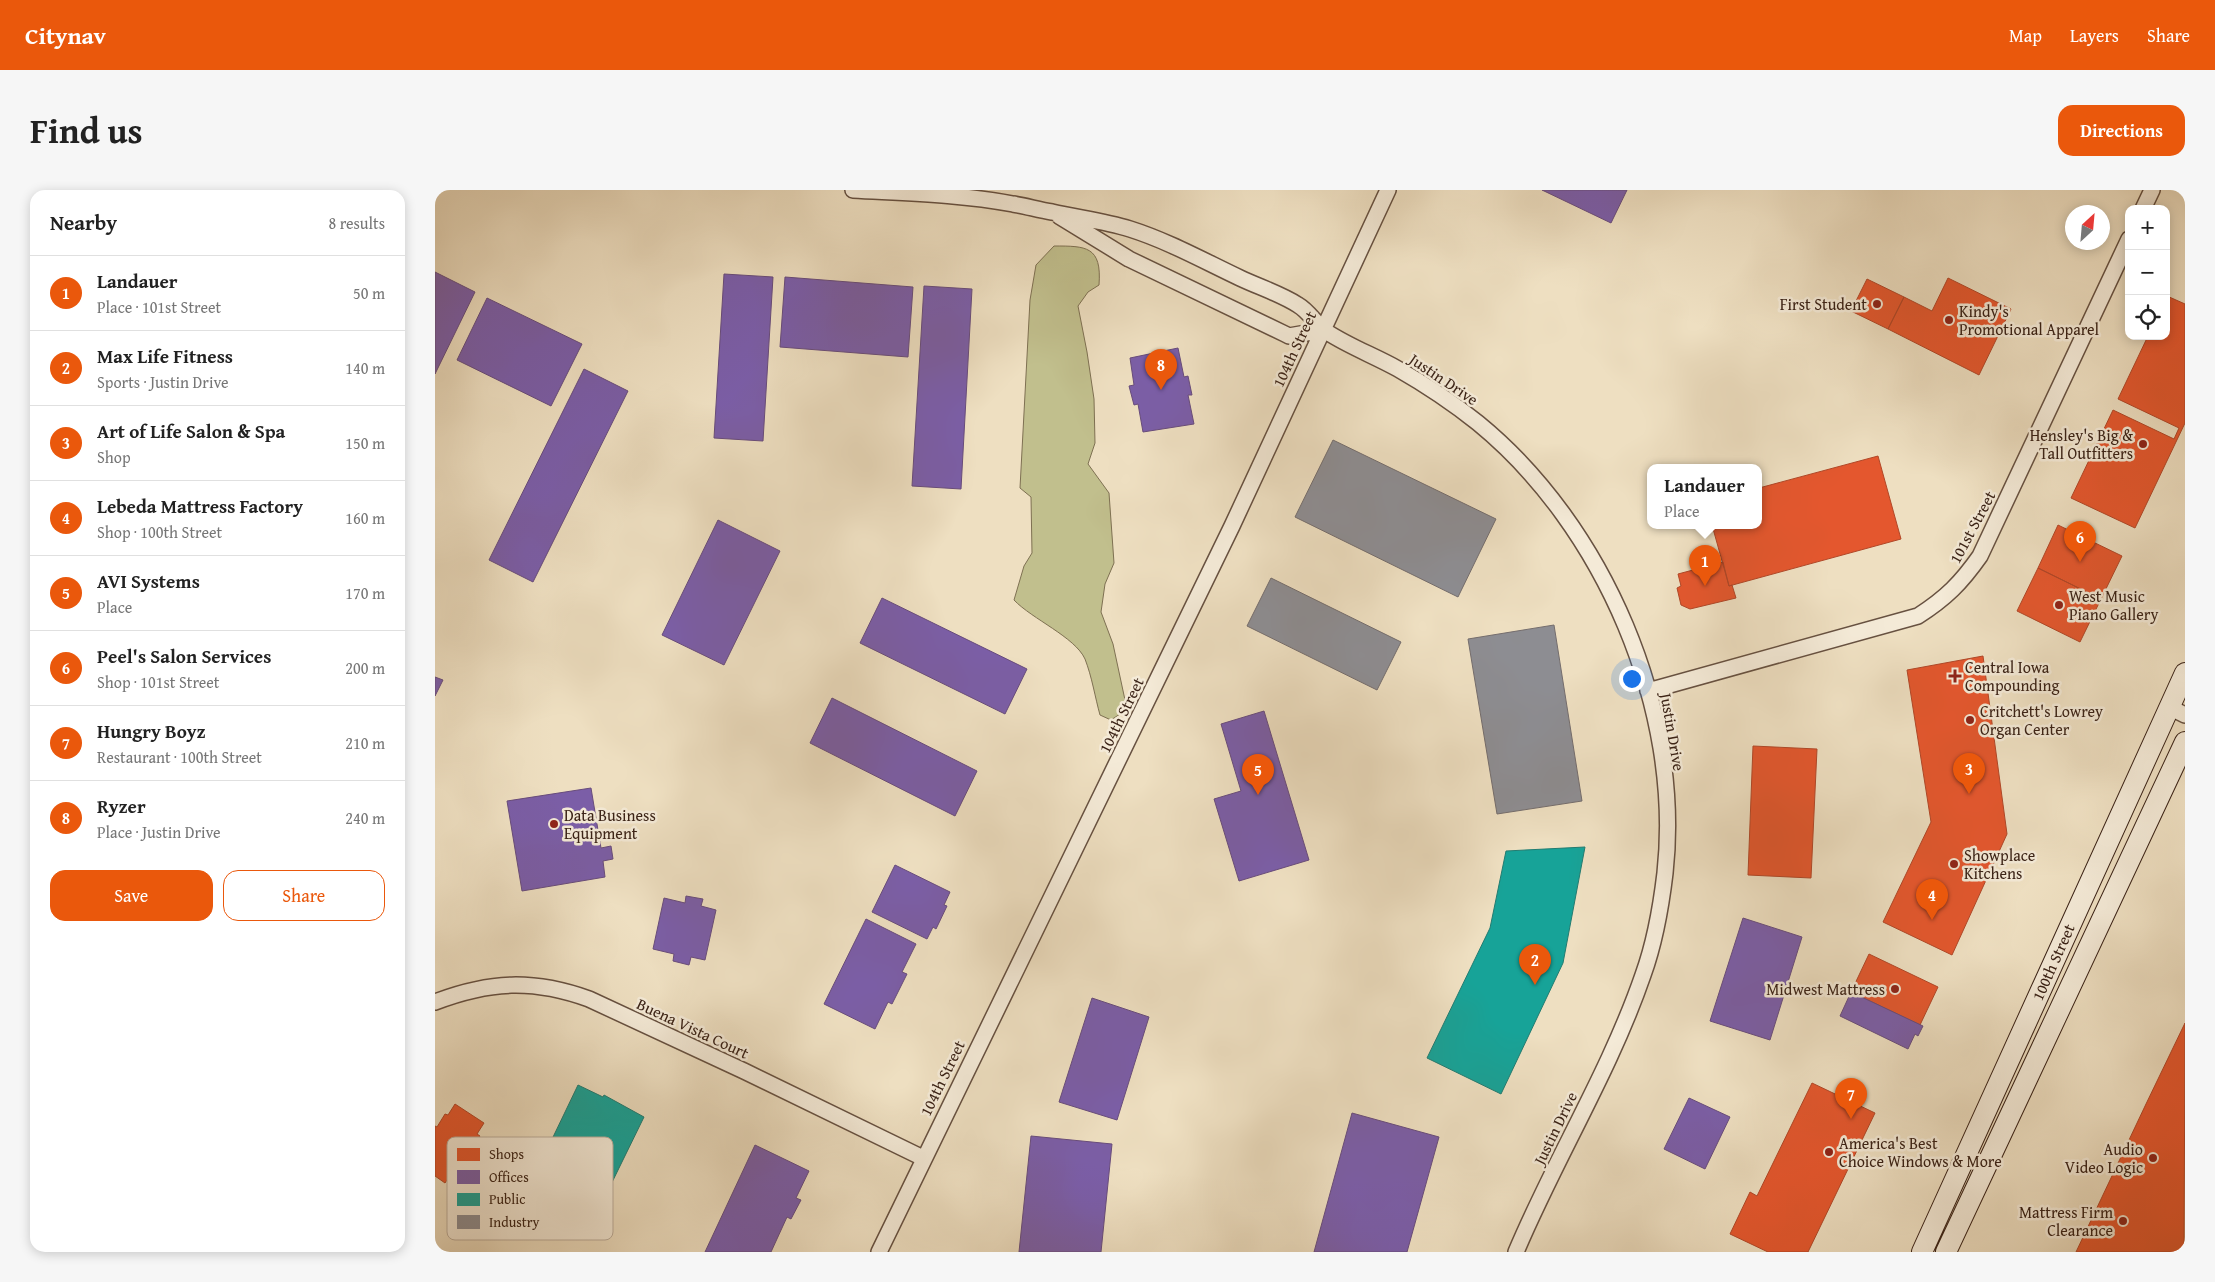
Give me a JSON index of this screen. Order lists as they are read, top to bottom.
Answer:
{
  "streets": {
    "main road": ["100th Street"],
    "street": [
      "104th Street",
      "Justin Drive",
      "101st Street",
      "Buena Vista Court"
    ]
  },
  "crossings": [
    ["104th Street", "Justin Drive"],
    ["104th Street", "Buena Vista Court"],
    ["Justin Drive", "101st Street"]
  ],
  "places": {
    "other": [
      "First Student",
      "Kindy's Promotional Apparel",
      "Hensley's Big & Tall Outfitters",
      "West Music Piano Gallery",
      "Critchett's Lowrey Organ Center",
      "Data Business Equipment",
      "Showplace Kitchens",
      "Midwest Mattress",
      "America's Best Choice Windows & More",
      "Audio Video Logic",
      "Mattress Firm Clearance"
    ],
    "health": ["Central Iowa Compounding"]
  },
  "legend": [
    "Shops",
    "Offices",
    "Public",
    "Industry"
  ],
  "north": "top right",
  "page": {
    "header": "Citynav",
    "nav": ["Map", "Layers", "Share"],
    "title": "Find us",
    "buttons": [
      "Directions",
      ["Save", "Share"]
    ],
    "heading": ["Nearby", "8 results"],
    "map_buttons": ["+", "−"],
    "list": [
      {
        "mark": "1",
        "name": "Landauer",
        "note": "Place · 101st Street",
        "value": "50 m"
      },
      {
        "mark": "2",
        "name": "Max Life Fitness",
        "note": "Sports · Justin Drive",
        "value": "140 m"
      },
      {
        "mark": "3",
        "name": "Art of Life Salon & Spa",
        "note": "Shop",
        "value": "150 m"
      },
      {
        "mark": "4",
        "name": "Lebeda Mattress Factory",
        "note": "Shop · 100th Street",
        "value": "160 m"
      },
      {
        "mark": "5",
        "name": "AVI Systems",
        "note": "Place",
        "value": "170 m"
      },
      {
        "mark": "6",
        "name": "Peel's Salon Services",
        "note": "Shop · 101st Street",
        "value": "200 m"
      },
      {
        "mark": "7",
        "name": "Hungry Boyz",
        "note": "Restaurant · 100th Street",
        "value": "210 m"
      },
      {
        "mark": "8",
        "name": "Ryzer",
        "note": "Place · Justin Drive",
        "value": "240 m"
      }
    ],
    "pins": [
      "8",
      "6",
      "1",
      "3",
      "5",
      "4",
      "2",
      "7"
    ],
    "popup": ["Landauer", "Place"]
  }
}
